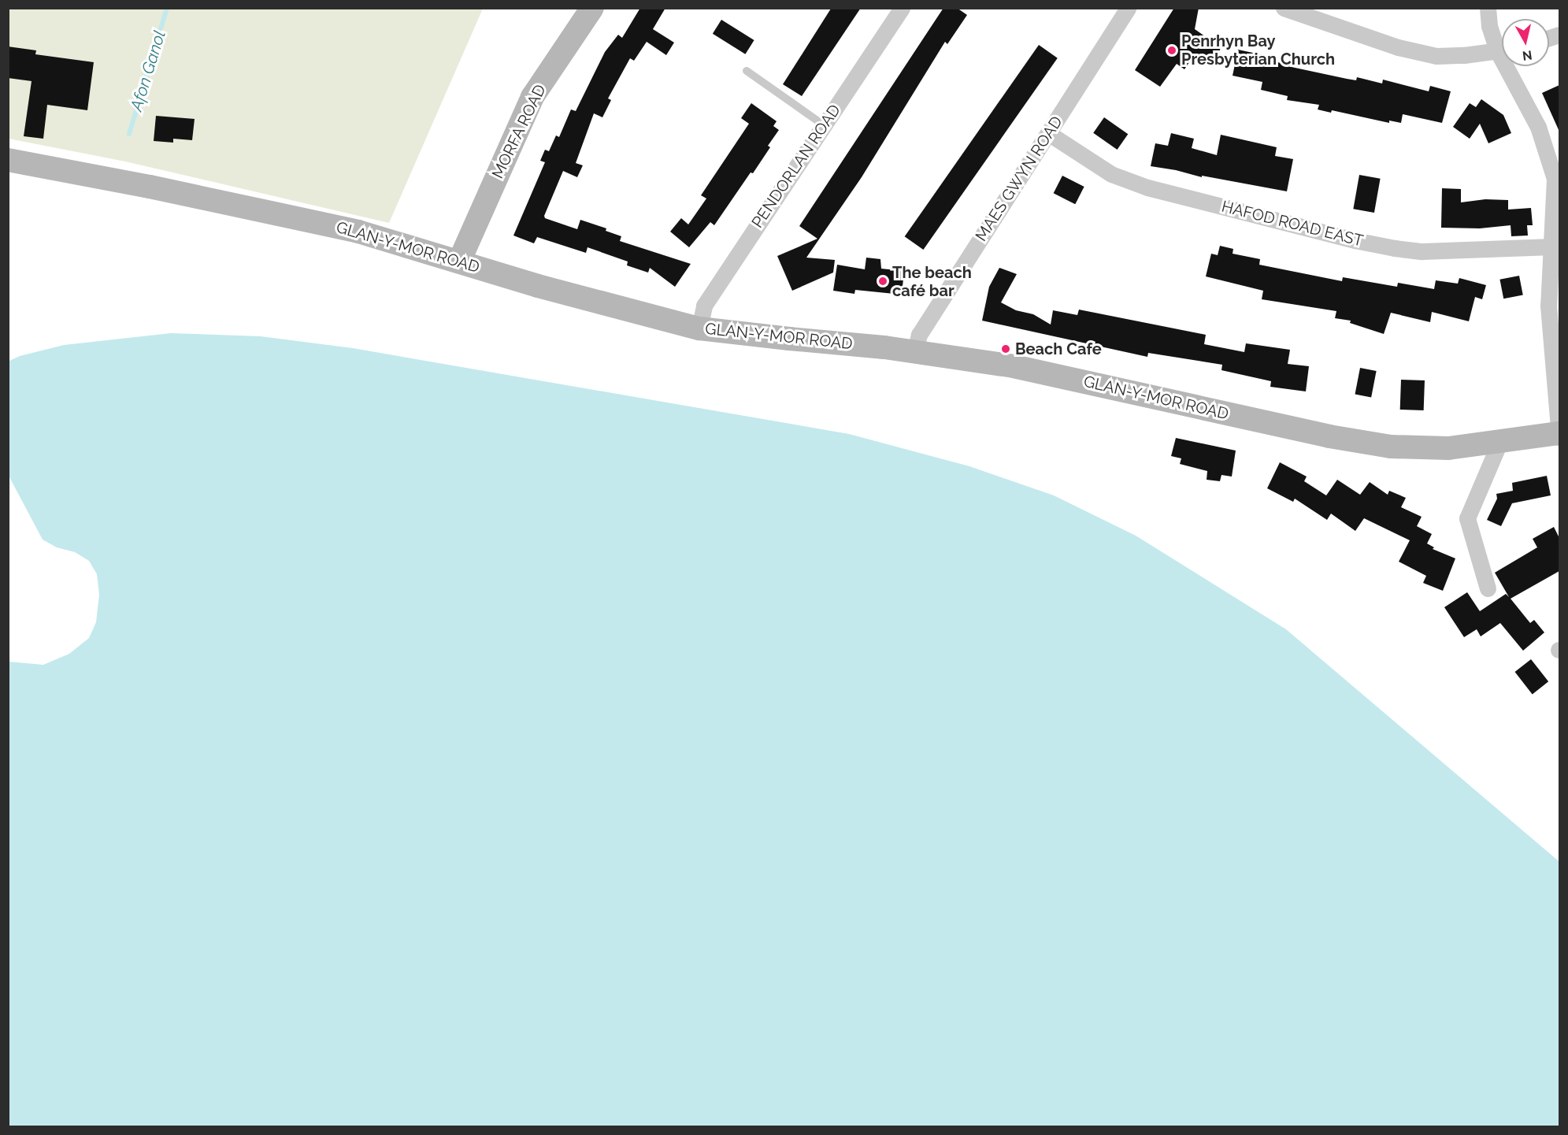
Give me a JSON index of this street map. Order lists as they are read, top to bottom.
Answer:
{
  "streets": {
    "street": [
      "MORFA ROAD",
      "PENDORLAN ROAD",
      "MAES GWYN ROAD",
      "HAFOD ROAD EAST",
      "GLAN-Y-MOR ROAD"
    ]
  },
  "crossings": [
    ["MORFA ROAD", "GLAN-Y-MOR ROAD"],
    ["PENDORLAN ROAD", "GLAN-Y-MOR ROAD"],
    ["MAES GWYN ROAD", "HAFOD ROAD EAST"],
    ["MAES GWYN ROAD", "GLAN-Y-MOR ROAD"]
  ],
  "water": ["Afon Ganol"],
  "places": ["Penrhyn Bay Presbyterian Church", "The beach café bar", "Beach Cafe"],
  "north": "bottom"
}
